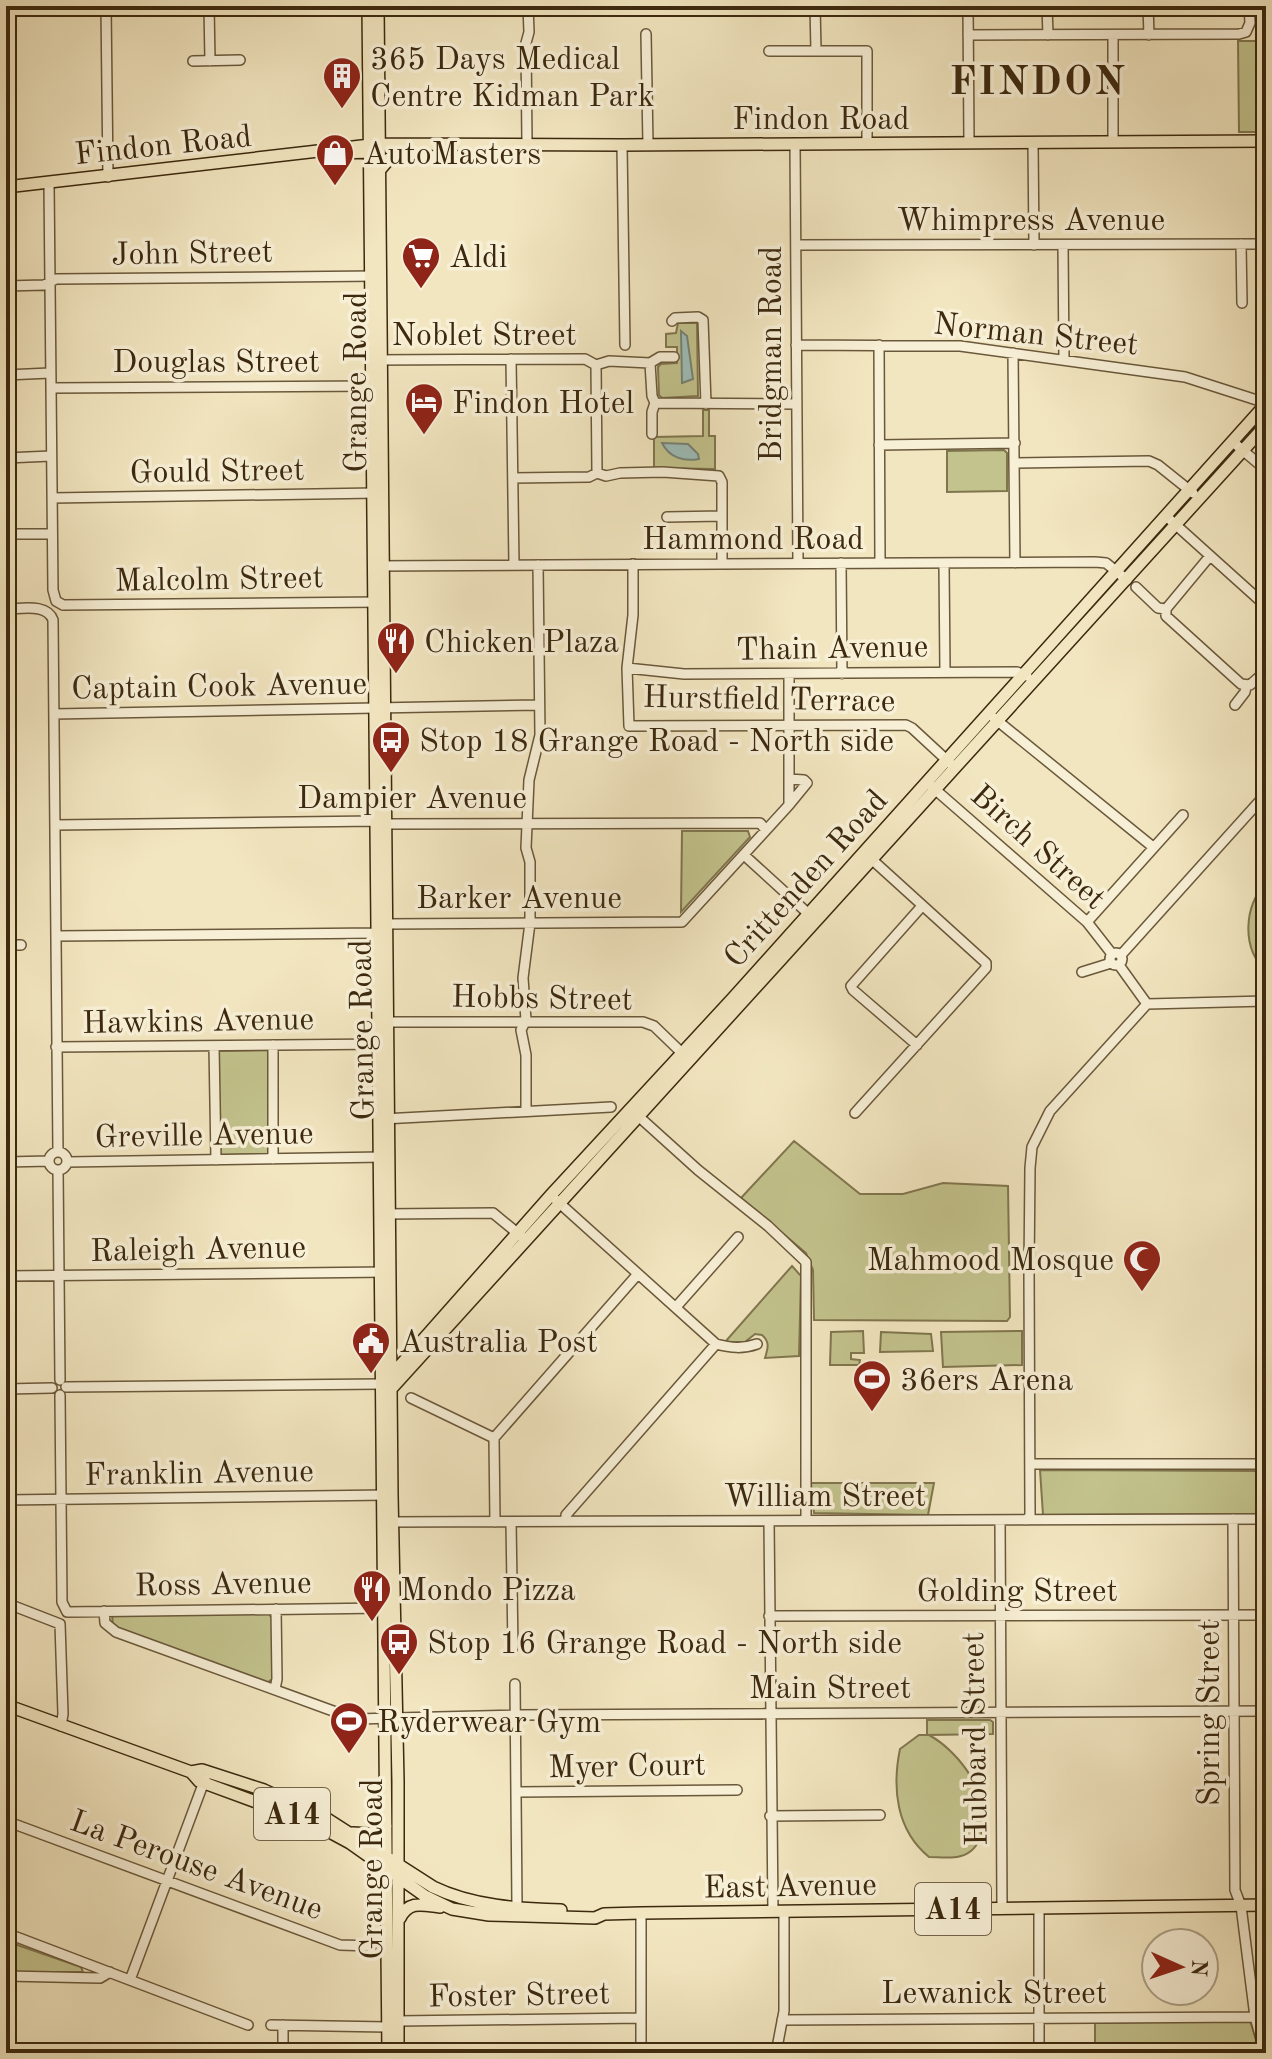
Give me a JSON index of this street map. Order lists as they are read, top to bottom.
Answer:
{
  "streets": {
    "main road": [
      "Findon Road",
      "Grange Road",
      "Crittenden Road",
      "A14",
      "East Avenue"
    ],
    "street": [
      "Whimpress Avenue",
      "John Street",
      "Norman Street",
      "Noblet Street",
      "Bridgman Road",
      "Douglas Street",
      "Gould Street",
      "Hammond Road",
      "Malcolm Street",
      "Thain Avenue",
      "Captain Cook Avenue",
      "Hurstfield Terrace",
      "Dampier Avenue",
      "Birch Street",
      "Barker Avenue",
      "Hobbs Street",
      "Hawkins Avenue",
      "Greville Avenue",
      "Raleigh Avenue",
      "Franklin Avenue",
      "William Street",
      "Ross Avenue",
      "Golding Street",
      "Main Street",
      "Spring Street",
      "Hubbard Street",
      "Myer Court",
      "La Perouse Avenue",
      "Lewanick Street",
      "Foster Street"
    ]
  },
  "crossings": [
    ["Findon Road", "Bridgman Road"],
    ["Findon Road", "Grange Road"],
    ["Whimpress Avenue", "Bridgman Road"],
    ["John Street", "Grange Road"],
    ["Norman Street", "Bridgman Road"],
    ["Norman Street", "Crittenden Road"],
    ["Noblet Street", "Grange Road"],
    ["Bridgman Road", "Hammond Road"],
    ["Douglas Street", "Grange Road"],
    ["Grange Road", "Gould Street"],
    ["Grange Road", "Hammond Road"],
    ["Grange Road", "Malcolm Street"],
    ["Grange Road", "Captain Cook Avenue"],
    ["Grange Road", "Dampier Avenue"],
    ["Grange Road", "Crittenden Road"],
    ["Grange Road", "Barker Avenue"],
    ["Grange Road", "Hobbs Street"],
    ["Grange Road", "Hawkins Avenue"],
    ["Grange Road", "Greville Avenue"],
    ["Grange Road", "Raleigh Avenue"],
    ["Grange Road", "Franklin Avenue"],
    ["Grange Road", "William Street"],
    ["Grange Road", "Ross Avenue"],
    ["Grange Road", "Main Street"],
    ["Grange Road", "A14"],
    ["Grange Road", "East Avenue"],
    ["Grange Road", "Foster Street"],
    ["Hammond Road", "Hurstfield Terrace"],
    ["Hammond Road", "Crittenden Road"],
    ["Thain Avenue", "Hurstfield Terrace"],
    ["Thain Avenue", "Crittenden Road"],
    ["Thain Avenue", "Barker Avenue"],
    ["Hurstfield Terrace", "Crittenden Road"],
    ["Hurstfield Terrace", "Barker Avenue"],
    ["Dampier Avenue", "Barker Avenue"],
    ["Birch Street", "Crittenden Road"],
    ["Crittenden Road", "Hobbs Street"],
    ["Franklin Avenue", "Ross Avenue"],
    ["William Street", "Spring Street"],
    ["William Street", "Hubbard Street"],
    ["Ross Avenue", "Main Street"],
    ["Golding Street", "Spring Street"],
    ["Golding Street", "Hubbard Street"],
    ["Main Street", "Spring Street"],
    ["Main Street", "Hubbard Street"],
    ["Spring Street", "East Avenue"],
    ["Spring Street", "Lewanick Street"],
    ["Hubbard Street", "East Avenue"],
    ["A14", "East Avenue"]
  ],
  "districts": ["FINDON"],
  "places": {
    "building": ["365 Days Medical Centre Kidman Park"],
    "shop": ["AutoMasters"],
    "supermarket": ["Aldi"],
    "hotel": ["Findon Hotel"],
    "restaurant": ["Chicken Plaza", "Mondo Pizza"],
    "bus stop": ["Stop 18 Grange Road - North side", "Stop 16 Grange Road - North side"],
    "mosque": ["Mahmood Mosque"],
    "public building": ["Australia Post"],
    "sports": ["36ers Arena", "Ryderwear Gym"]
  },
  "north": "right"
}
